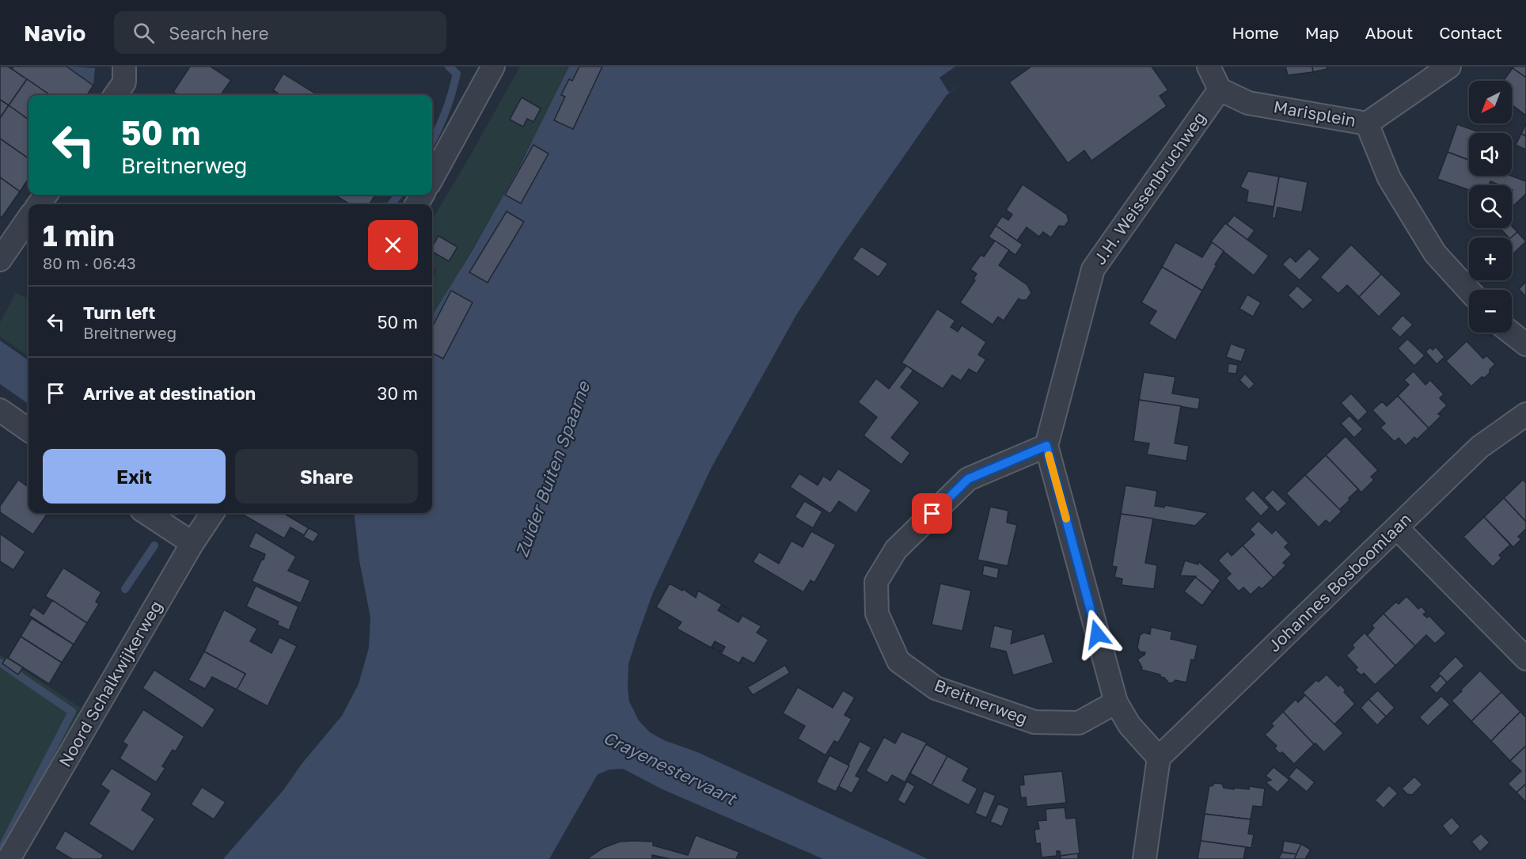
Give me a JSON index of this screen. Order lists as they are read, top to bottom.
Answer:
{
  "streets": {
    "street": [
      "Marisplein",
      "J.H. Weissenbruchweg",
      "Johannes Bosboomlaan",
      "Noord Schalkwijkerweg",
      "Breitnerweg"
    ]
  },
  "crossings": [
    ["Marisplein", "J.H. Weissenbruchweg"],
    ["J.H. Weissenbruchweg", "Johannes Bosboomlaan"],
    ["J.H. Weissenbruchweg", "Breitnerweg"]
  ],
  "water": ["Zuider Buiten Spaarne", "Crayenestervaart"],
  "north": "bottom left",
  "page": {
    "header": "Navio",
    "search": "Search here",
    "nav": [
      "Home",
      "Map",
      "About",
      "Contact"
    ],
    "map_buttons": ["+", "−"],
    "turn": ["50 m", "Breitnerweg"],
    "heading": ["1 min", "80 m · 06:43"],
    "list": [
      {
        "name": "Turn left",
        "note": "Breitnerweg",
        "value": "50 m"
      },
      {
        "name": "Arrive at destination",
        "value": "30 m"
      }
    ],
    "buttons": ["Exit", "Share"]
  }
}
